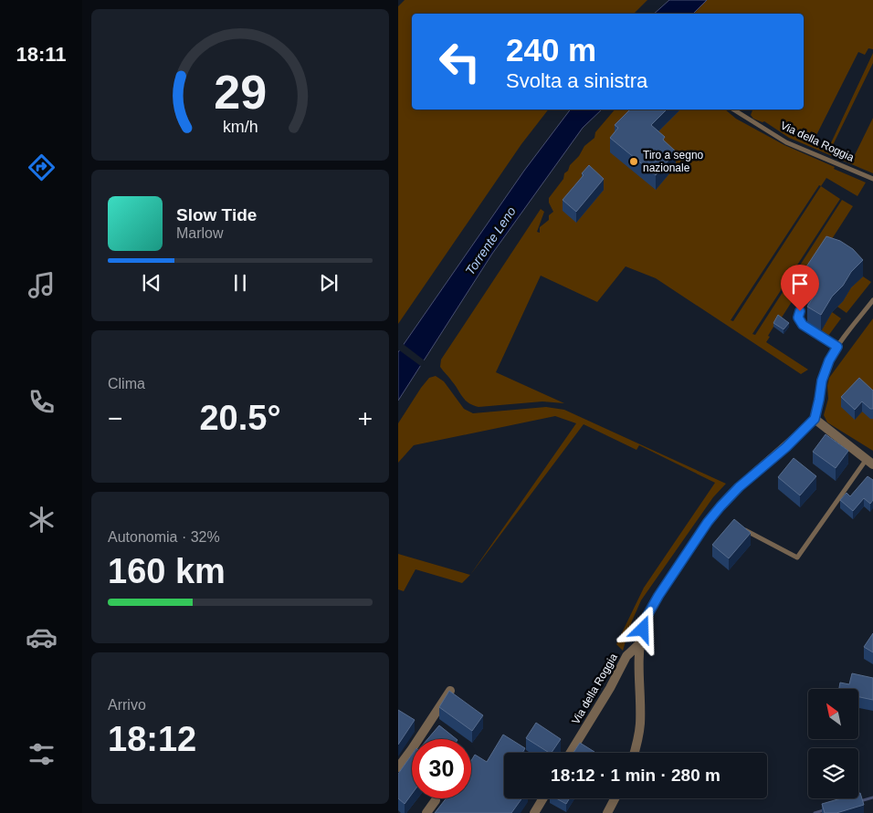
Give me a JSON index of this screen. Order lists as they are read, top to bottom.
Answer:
{
  "streets": {
    "street": ["Via della Roggia"]
  },
  "water": ["Torrente Leno"],
  "places": ["Tiro a segno nazionale"],
  "north": "top left",
  "page": {
    "tabs": "18:11",
    "turn": ["240 m", "Svolta a sinistra"],
    "song": ["Slow Tide", "Marlow"],
    "tile": [
      "Clima",
      ["Autonomia · 32%", "160 km"],
      ["Arrivo", "18:12"]
    ],
    "heat": ["−", "20.5°", "+"],
    "limit": "30",
    "trip": "18:12 · 1 min · 280 m",
    "gauge": ["29", "km/h"]
  }
}
